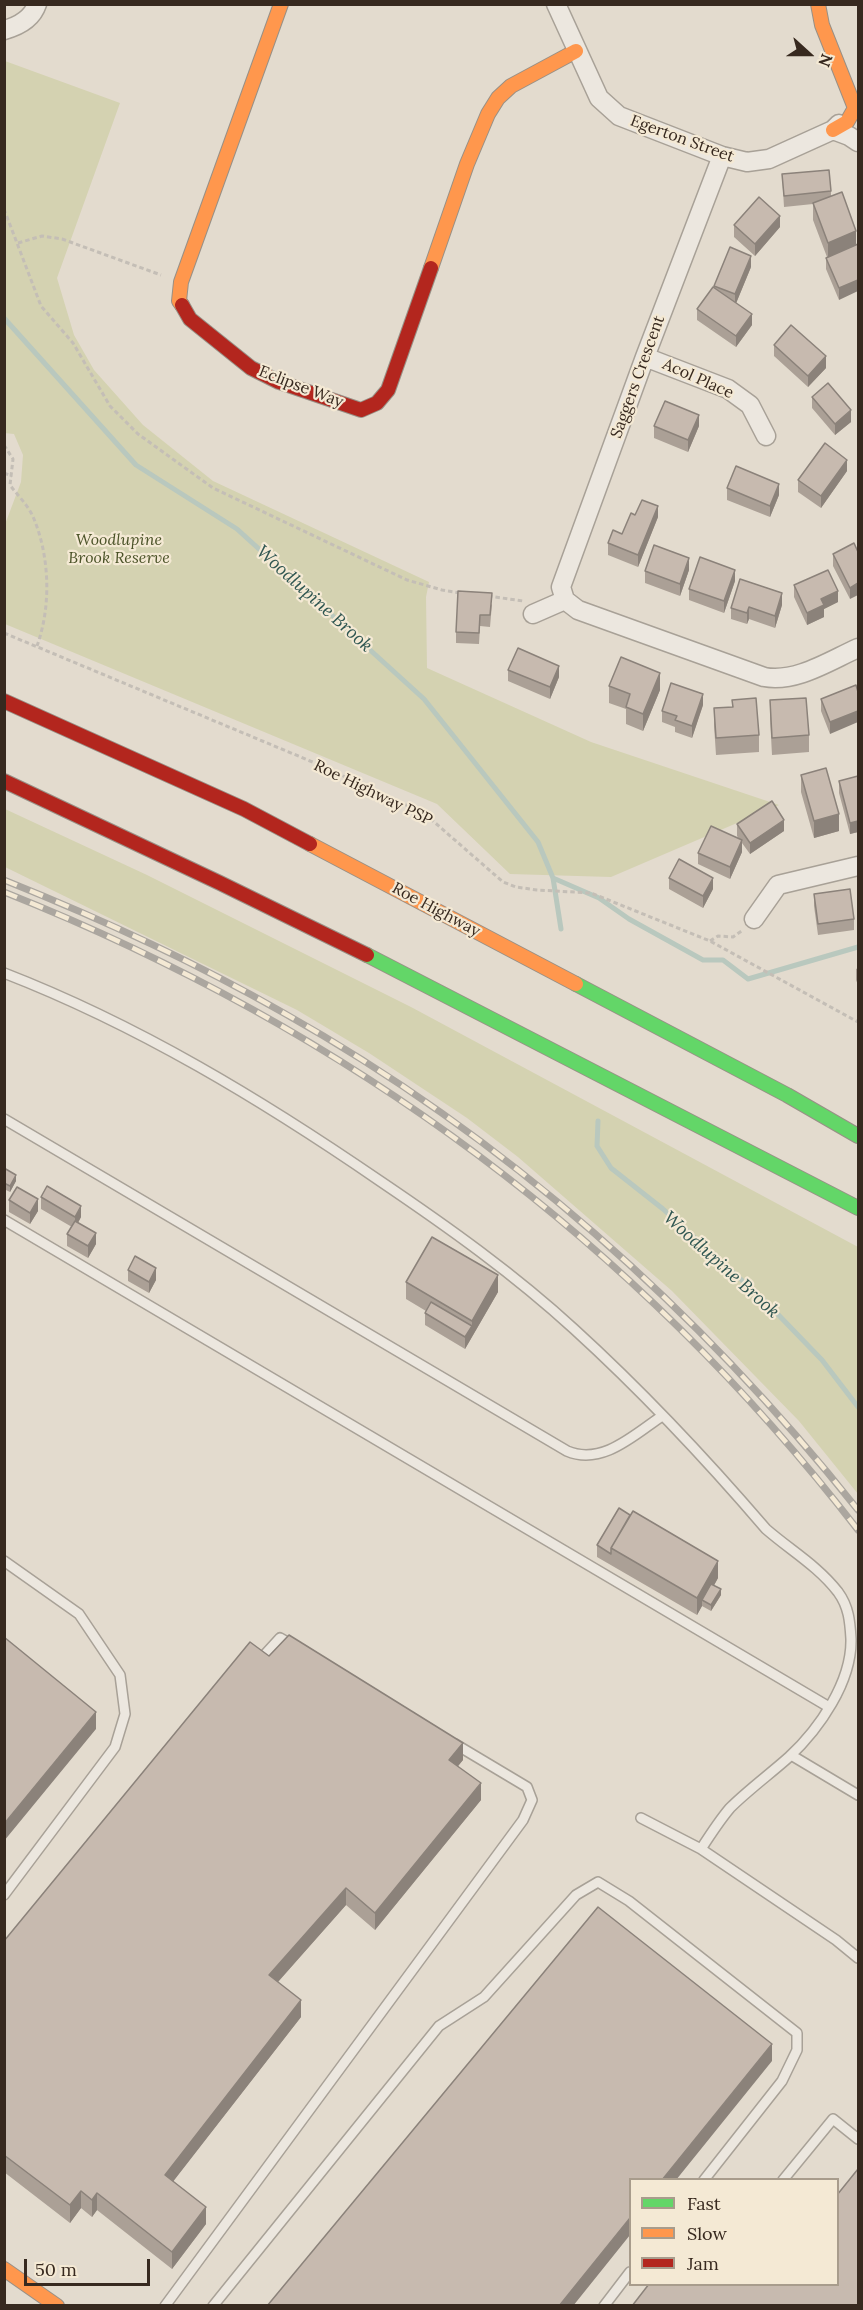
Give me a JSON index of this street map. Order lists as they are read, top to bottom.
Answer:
{
  "streets": {
    "main road": ["Eclipse Way", "Roe Highway"],
    "street": ["Egerton Street", "Saggers Crescent", "Acol Place"],
    "path": ["Roe Highway PSP"]
  },
  "crossings": [
    ["Egerton Street", "Saggers Crescent"],
    ["Egerton Street", "Eclipse Way"],
    ["Saggers Crescent", "Acol Place"]
  ],
  "water": ["Woodlupine Brook"],
  "parks": ["Woodlupine Brook Reserve"],
  "legend": ["Fast", "Slow", "Jam"],
  "scale_bar": "50 m",
  "north": "right"
}
